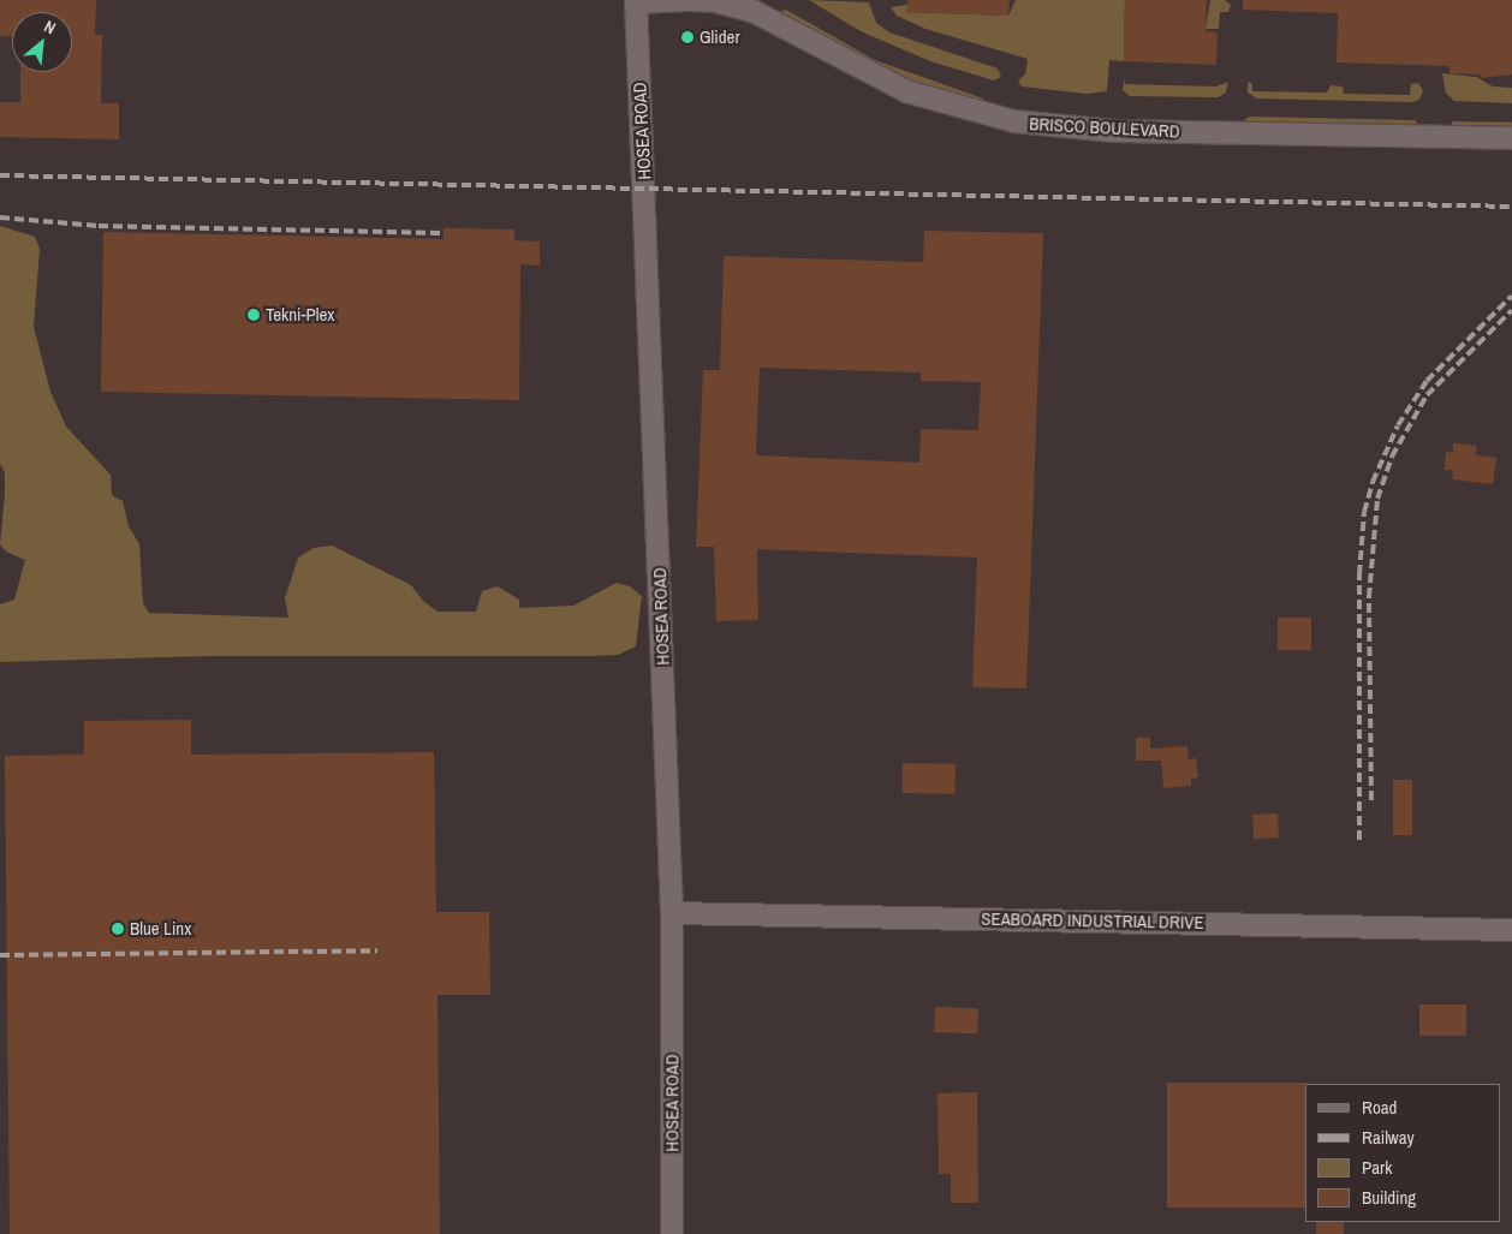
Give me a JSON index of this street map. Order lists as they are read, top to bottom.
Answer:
{
  "streets": {
    "street": ["BRISCO BOULEVARD", "HOSEA ROAD", "SEABOARD INDUSTRIAL DRIVE"]
  },
  "crossings": [
    ["BRISCO BOULEVARD", "HOSEA ROAD"],
    ["HOSEA ROAD", "SEABOARD INDUSTRIAL DRIVE"]
  ],
  "places": ["Glider", "Tekni-Plex", "Blue Linx"],
  "legend": [
    "Road",
    "Railway",
    "Park",
    "Building"
  ],
  "north": "top right"
}
